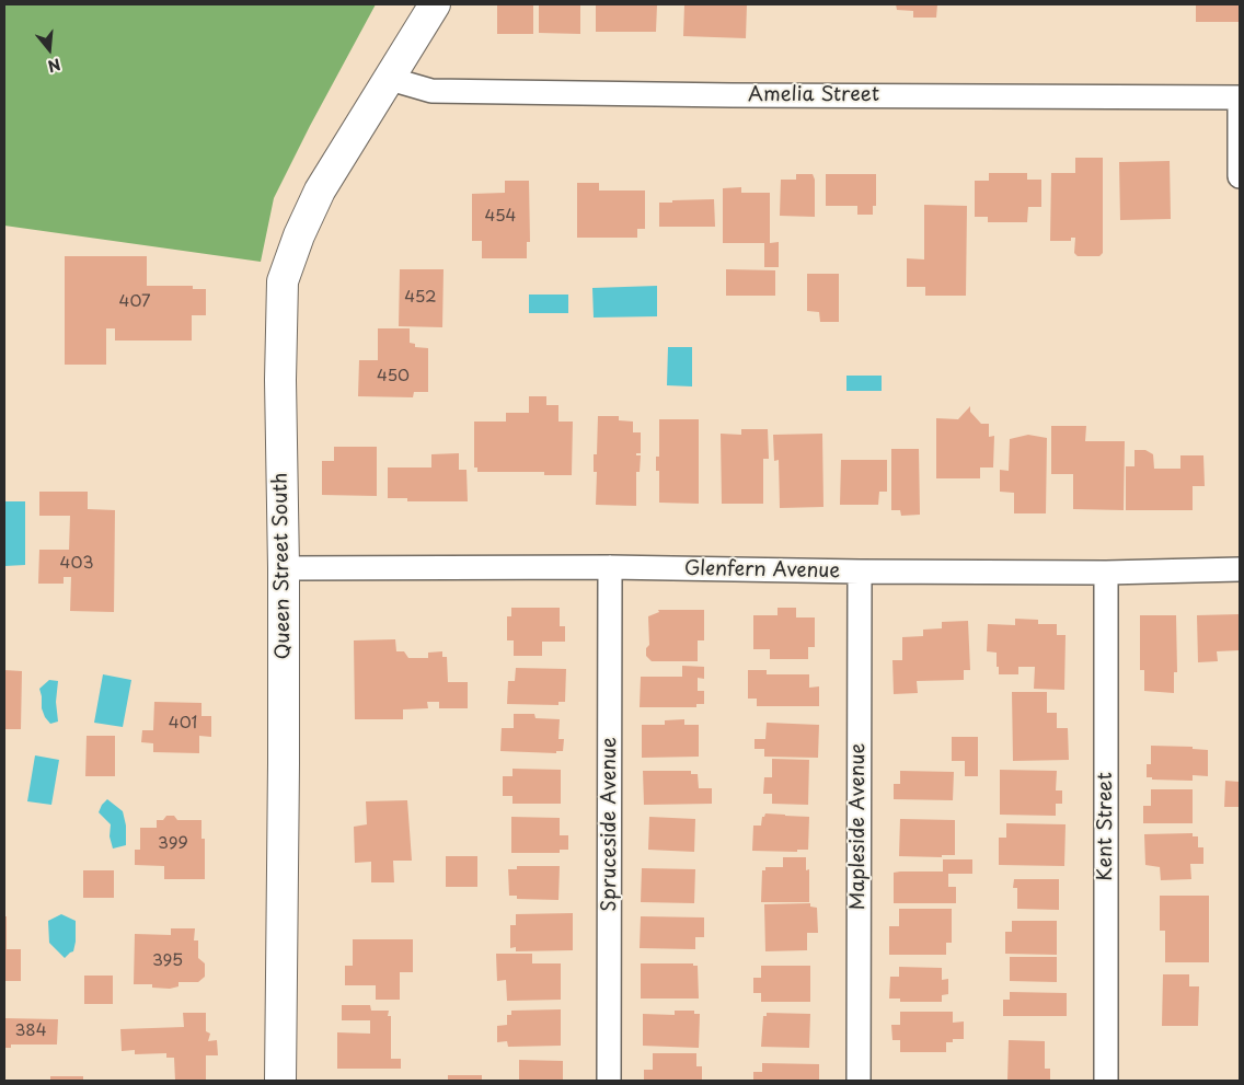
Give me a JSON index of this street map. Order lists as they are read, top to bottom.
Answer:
{
  "streets": {
    "main road": ["Queen Street South"],
    "street": [
      "Amelia Street",
      "Glenfern Avenue",
      "Spruceside Avenue",
      "Mapleside Avenue",
      "Kent Street"
    ]
  },
  "crossings": [
    ["Amelia Street", "Queen Street South"],
    ["Queen Street South", "Glenfern Avenue"],
    ["Glenfern Avenue", "Spruceside Avenue"],
    ["Glenfern Avenue", "Mapleside Avenue"],
    ["Glenfern Avenue", "Kent Street"]
  ],
  "house_numbers": [
    "454",
    "452",
    "407",
    "450",
    "403",
    "401",
    "399",
    "395",
    "384"
  ],
  "north": "bottom"
}
